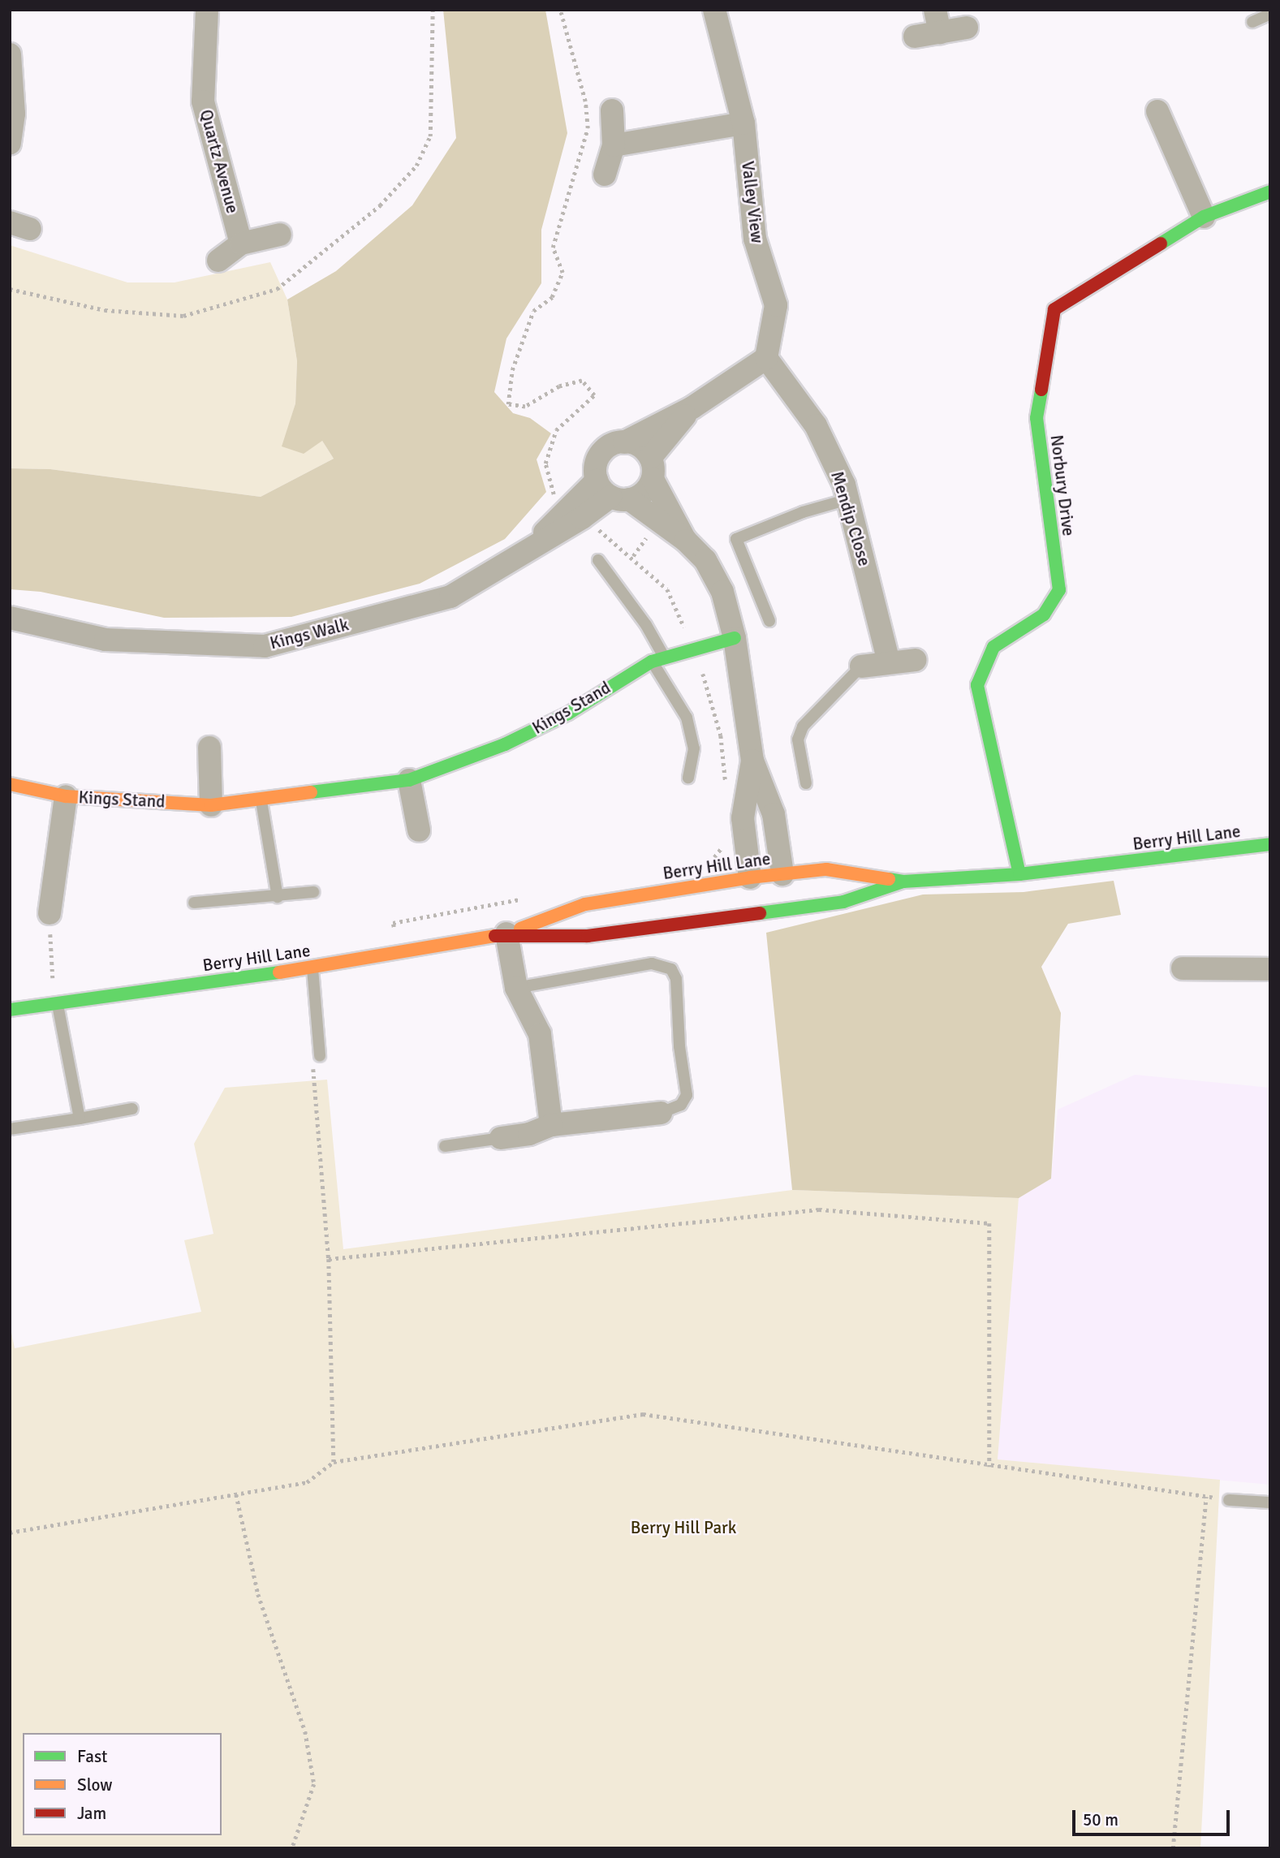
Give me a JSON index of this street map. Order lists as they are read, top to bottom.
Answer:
{
  "streets": {
    "street": [
      "Quartz Avenue",
      "Valley View",
      "Norbury Drive",
      "Mendip Close",
      "Kings Walk",
      "Kings Stand",
      "Berry Hill Lane"
    ]
  },
  "crossings": [
    ["Valley View", "Mendip Close"],
    ["Norbury Drive", "Berry Hill Lane"]
  ],
  "parks": ["Berry Hill Park"],
  "legend": ["Fast", "Slow", "Jam"],
  "scale_bar": "50 m"
}
